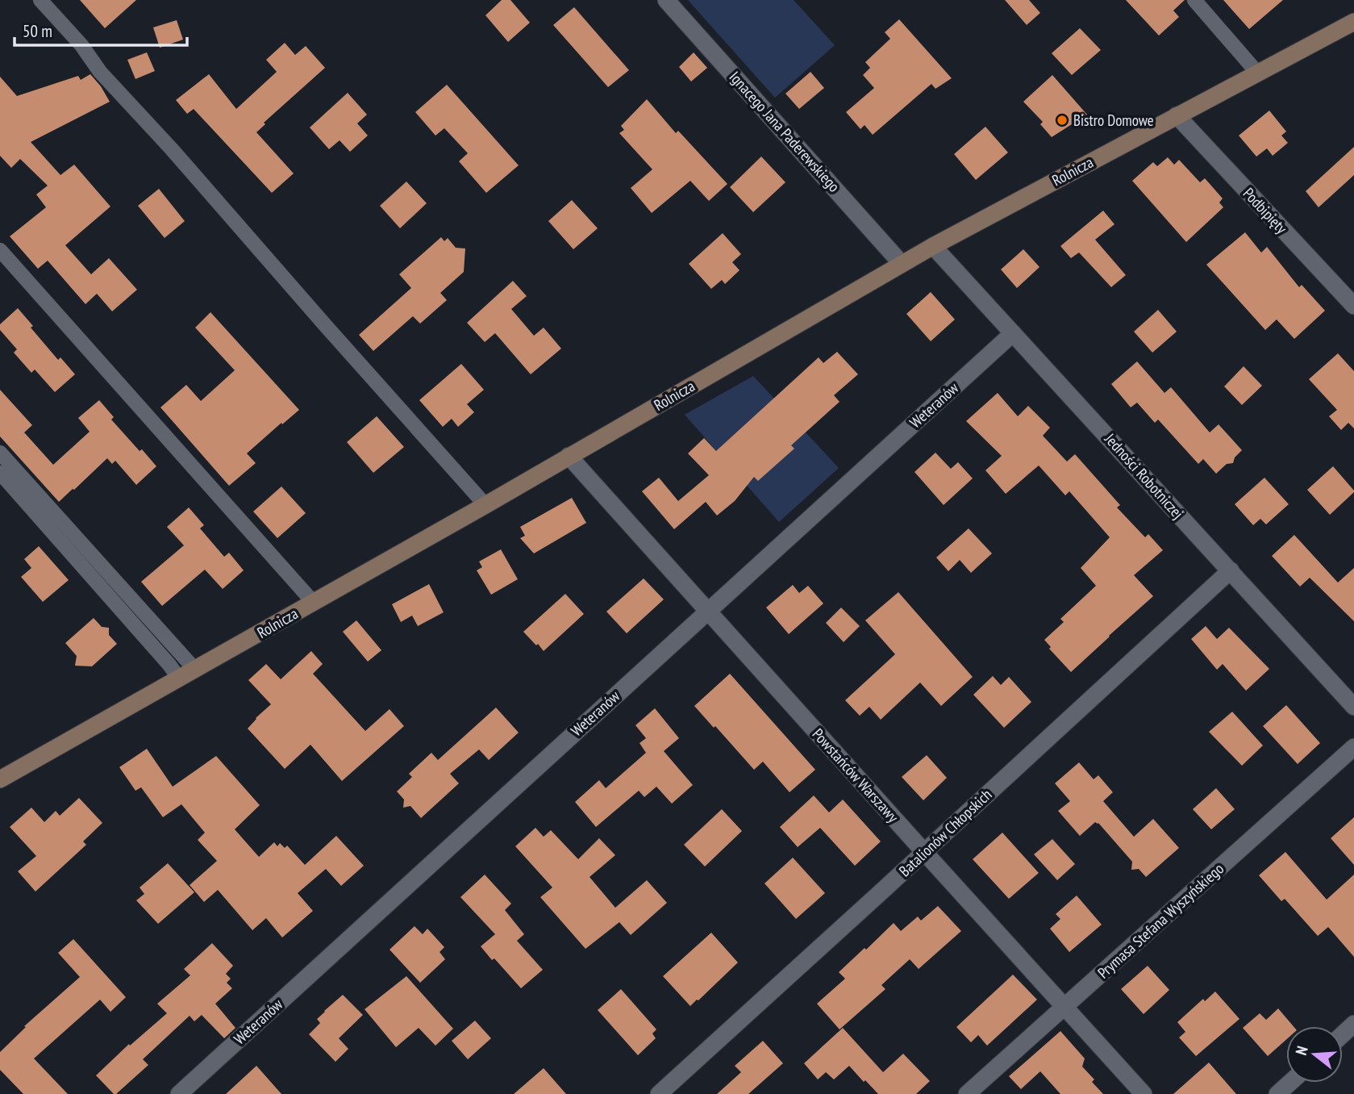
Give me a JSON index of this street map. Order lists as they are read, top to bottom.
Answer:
{
  "streets": {
    "street": [
      "Ignacego Jana Paderewskiego",
      "Rolnicza",
      "Podbipięty",
      "Weteranów",
      "Jedności Robotniczej",
      "Powstańców Warszawy",
      "Batalionów Chłopskich",
      "Prymasa Stefana Wyszyńskiego"
    ]
  },
  "crossings": [
    ["Ignacego Jana Paderewskiego", "Rolnicza"],
    ["Rolnicza", "Podbipięty"],
    ["Rolnicza", "Jedności Robotniczej"],
    ["Rolnicza", "Powstańców Warszawy"],
    ["Weteranów", "Jedności Robotniczej"],
    ["Weteranów", "Powstańców Warszawy"],
    ["Jedności Robotniczej", "Batalionów Chłopskich"],
    ["Powstańców Warszawy", "Batalionów Chłopskich"],
    ["Powstańców Warszawy", "Prymasa Stefana Wyszyńskiego"]
  ],
  "places": ["Bistro Domowe"],
  "scale_bar": "50 m",
  "north": "left"
}
